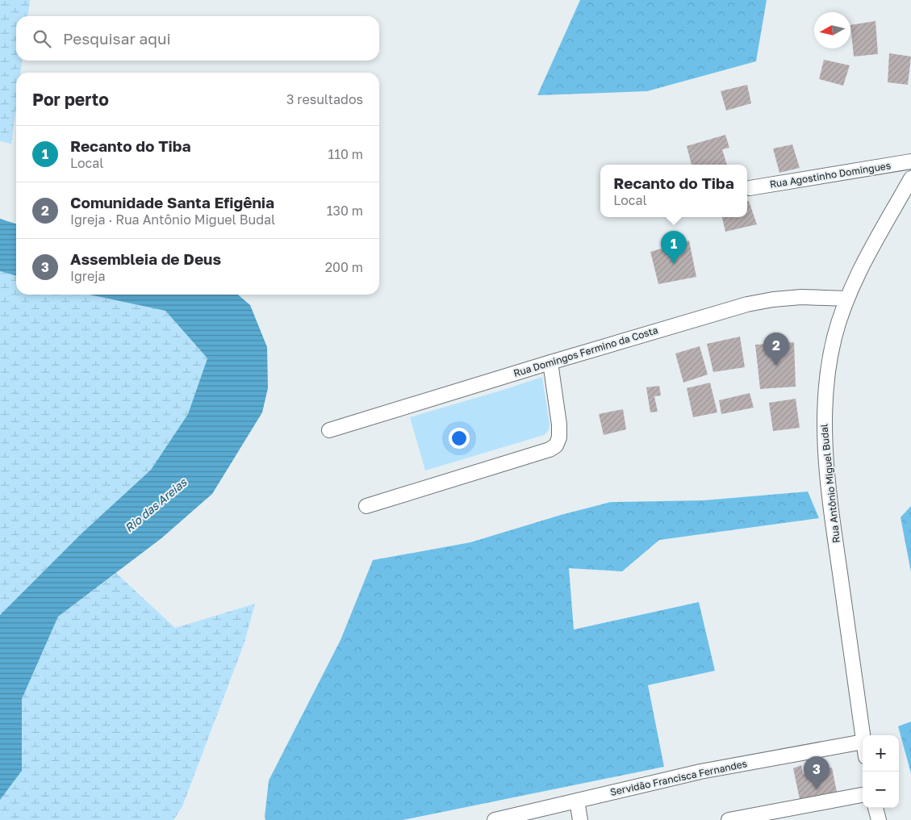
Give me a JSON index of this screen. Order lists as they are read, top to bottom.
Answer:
{
  "streets": {
    "street": [
      "Rua Agostinho Domingues",
      "Rua Domingos Fermino da Costa",
      "Rua Antônio Miguel Budal",
      "Servidão Francisca Fernandes"
    ]
  },
  "crossings": [
    ["Rua Domingos Fermino da Costa", "Rua Antônio Miguel Budal"]
  ],
  "water": ["Rio das Areias"],
  "north": "left",
  "page": {
    "search": "Pesquisar aqui",
    "heading": ["Por perto", "3 resultados"],
    "list": [
      {
        "mark": "1",
        "name": "Recanto do Tiba",
        "note": "Local",
        "value": "110 m"
      },
      {
        "mark": "2",
        "name": "Comunidade Santa Efigênia",
        "note": "Igreja · Rua Antônio Miguel Budal",
        "value": "130 m"
      },
      {
        "mark": "3",
        "name": "Assembleia de Deus",
        "note": "Igreja",
        "value": "200 m"
      }
    ],
    "popup": ["Recanto do Tiba", "Local"],
    "pins": ["1", "2", "3"],
    "map_buttons": ["+", "−"]
  }
}
